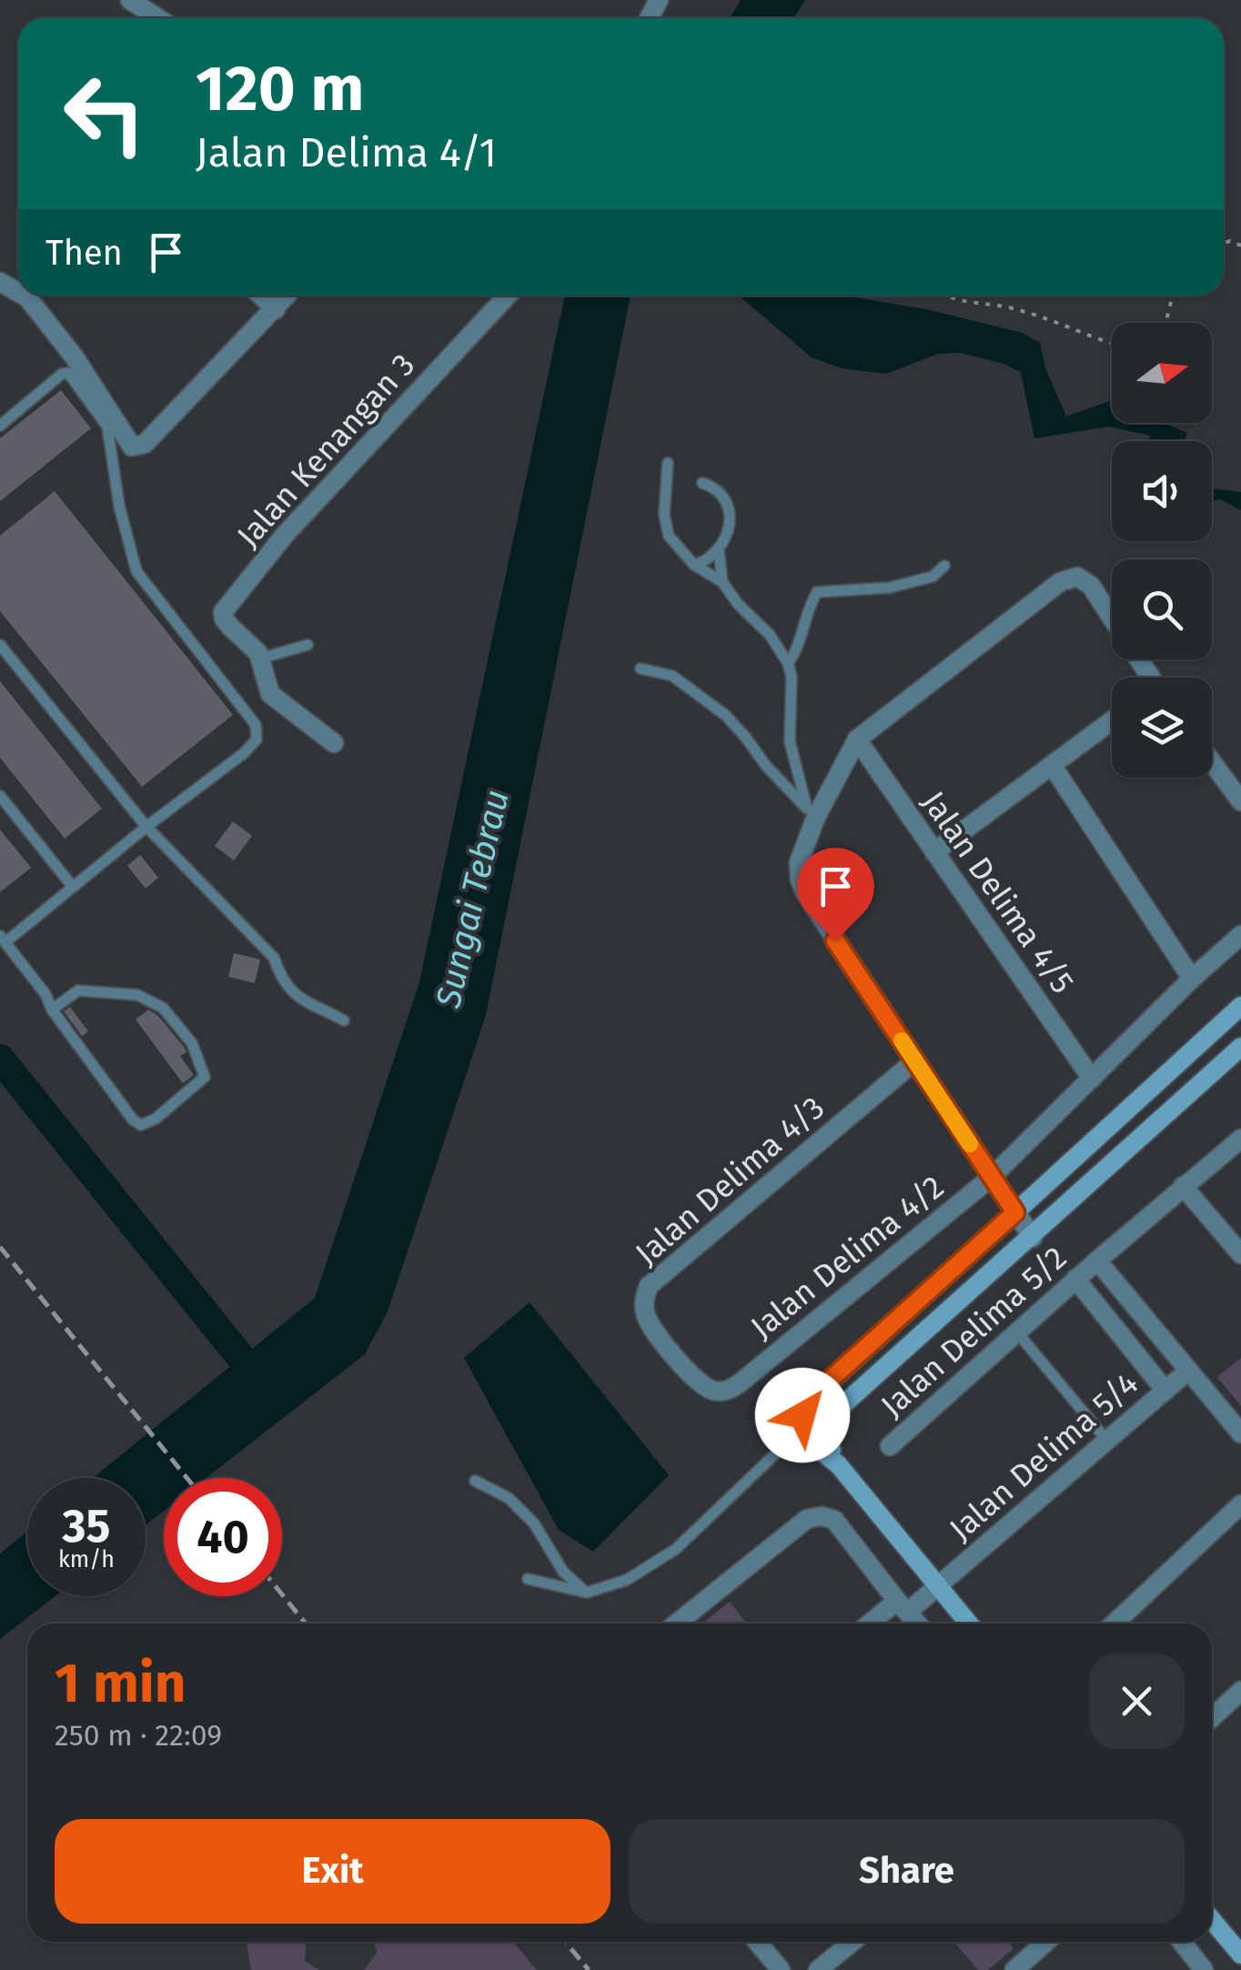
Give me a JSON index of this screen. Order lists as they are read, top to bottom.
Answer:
{
  "streets": {
    "street": [
      "Jalan Kenangan 3",
      "Jalan Delima 4/5",
      "Jalan Delima 4/3",
      "Jalan Delima 4/2",
      "Jalan Delima 5/2",
      "Jalan Delima 5/4"
    ]
  },
  "crossings": [
    ["Jalan Delima 4/5", "Jalan Delima 4/2"],
    ["Jalan Delima 4/3", "Jalan Delima 4/2"]
  ],
  "water": ["Sungai Tebrau"],
  "north": "right",
  "page": {
    "turn": ["120 m", "Jalan Delima 4/1"],
    "then": "Then",
    "speed": "35 km/h",
    "limit": "40",
    "heading": ["1 min", "250 m · 22:09"],
    "buttons": ["Exit", "Share"]
  }
}
